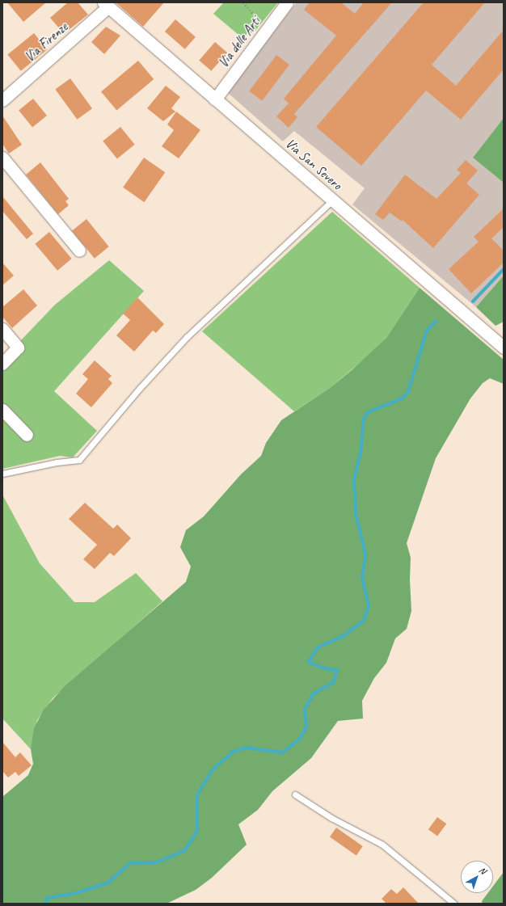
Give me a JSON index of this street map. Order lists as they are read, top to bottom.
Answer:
{
  "streets": {
    "street": ["Via Firenze", "Via delle Arti", "Via San Severo"]
  },
  "crossings": [
    ["Via Firenze", "Via San Severo"],
    ["Via delle Arti", "Via San Severo"]
  ],
  "north": "top right"
}
